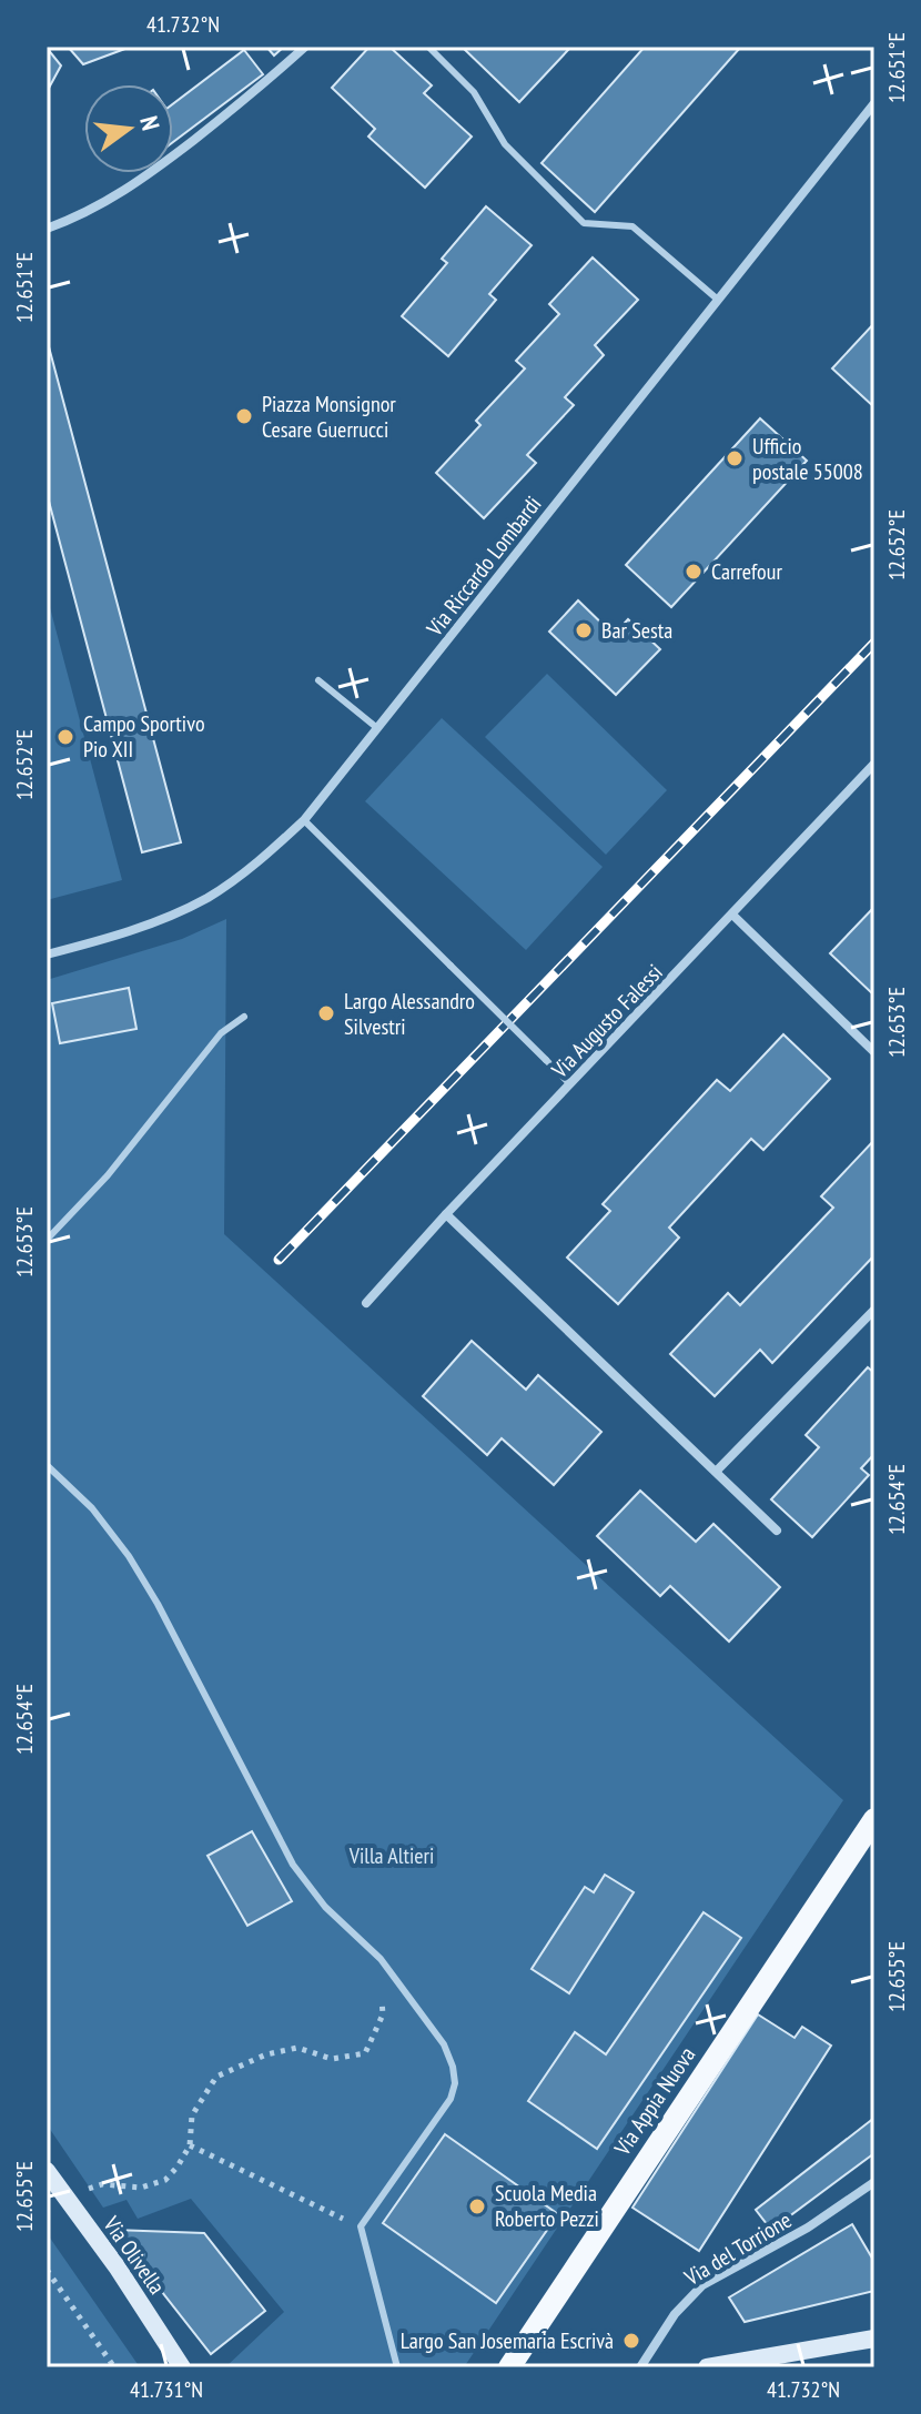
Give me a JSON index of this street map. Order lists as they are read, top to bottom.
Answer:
{
  "streets": {
    "main road": ["Via Appia Nuova", "Via Olivella"],
    "street": ["Via Riccardo Lombardi", "Via Augusto Falessi", "Via del Torrione"]
  },
  "parks": ["Villa Altieri"],
  "places": [
    "Piazza Monsignor Cesare Guerrucci",
    "Ufficio postale 55008",
    "Carrefour",
    "Bar Sesta",
    "Campo Sportivo Pio XII",
    "Largo Alessandro Silvestri",
    "Scuola Media Roberto Pezzi",
    "Largo San Josemaria Escrivà"
  ],
  "north": "right",
  "coordinates": [
    "41.732°N",
    "12.651°E",
    "12.652°E",
    "12.653°E",
    "12.654°E",
    "12.655°E",
    "41.731°N"
  ]
}
